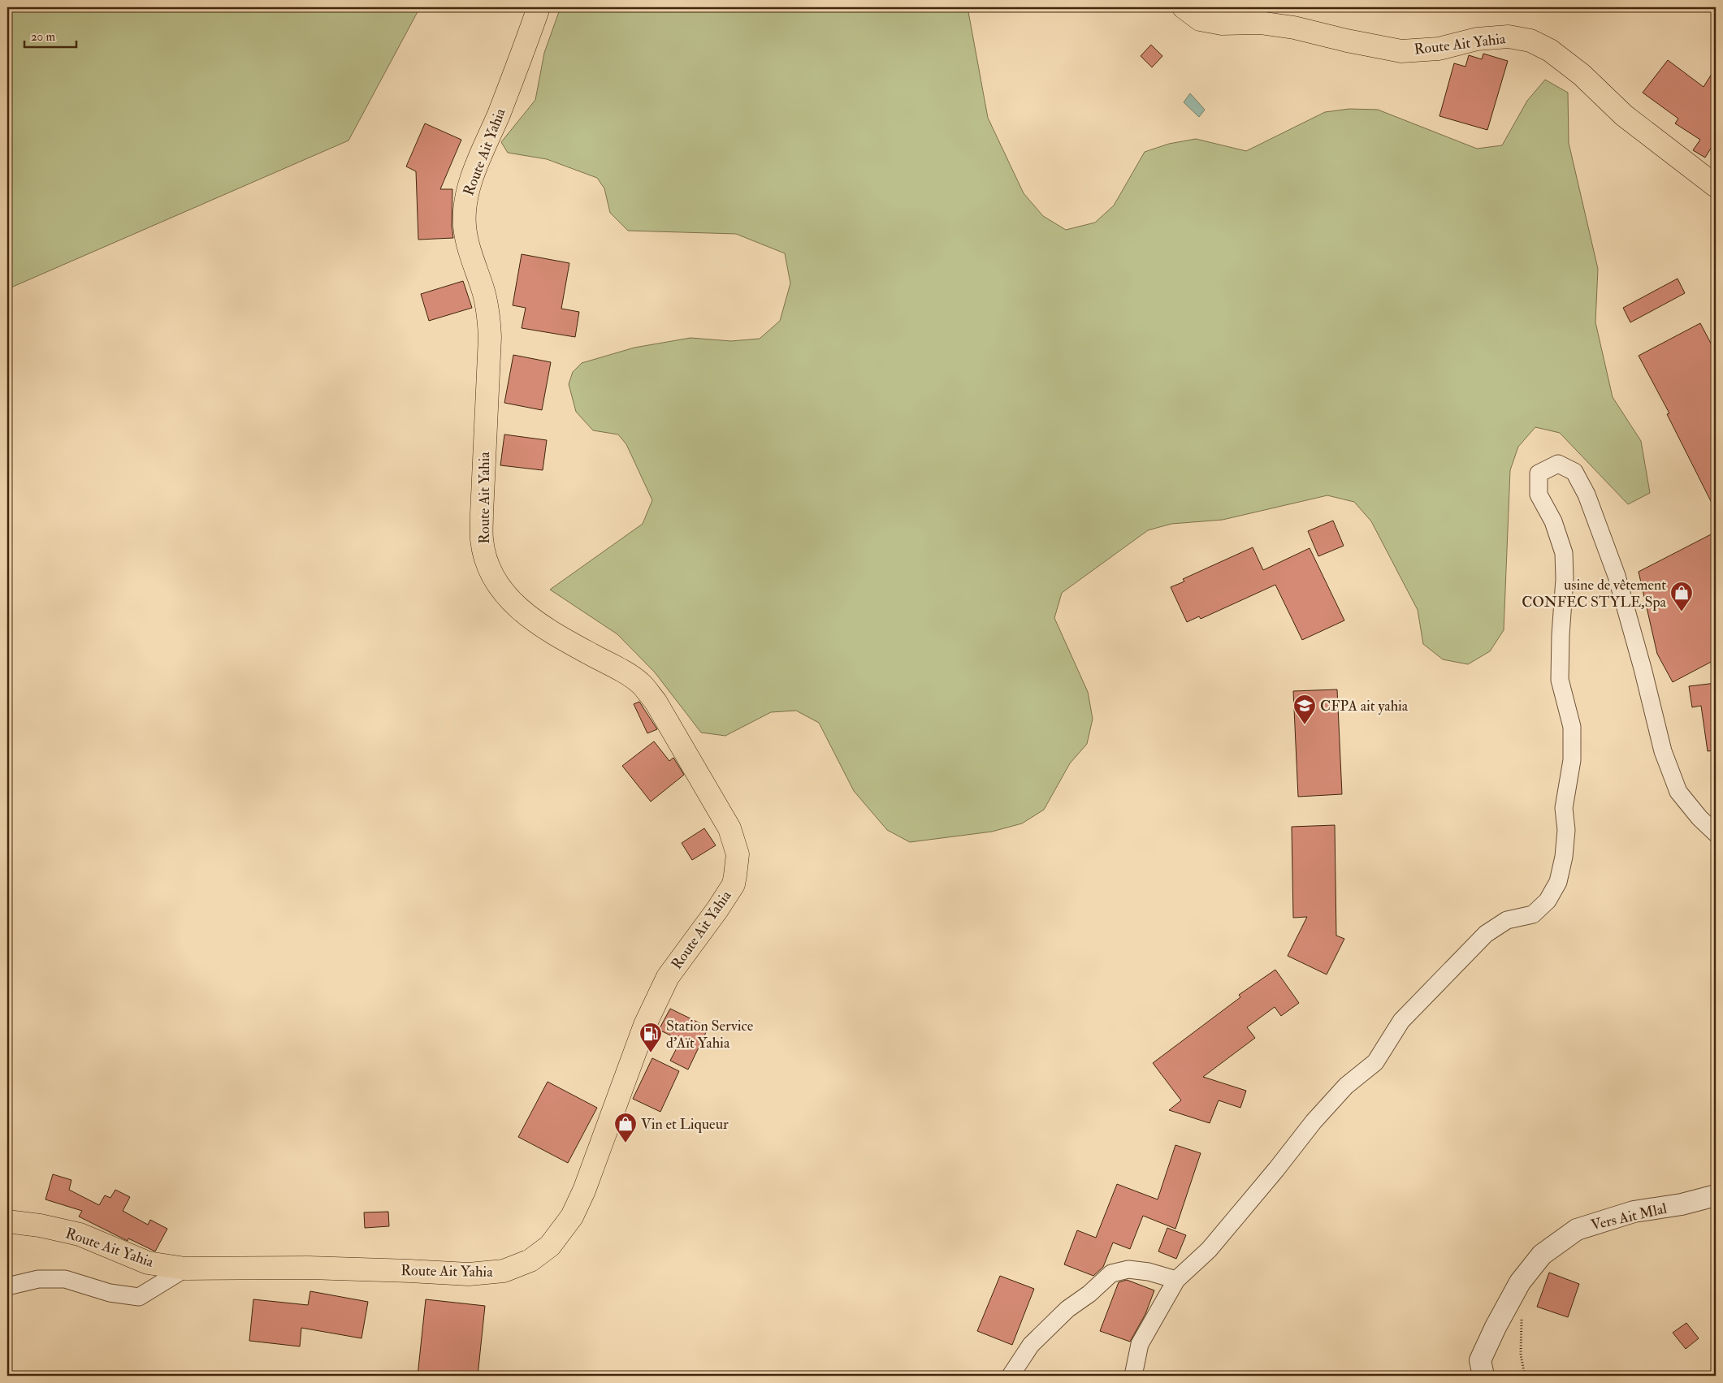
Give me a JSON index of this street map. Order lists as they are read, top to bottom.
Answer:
{
  "streets": {
    "main road": ["Route Ait Yahia"],
    "street": ["Vers Ait Mlal"]
  },
  "places": {
    "shop": ["usine de vêtement CONFEC STYLE,Spa", "Vin et Liqueur"],
    "school or university": ["CFPA ait yahia"],
    "fuel station": ["Station Service d'Aït Yahia"]
  },
  "scale_bar": "20 m"
}
